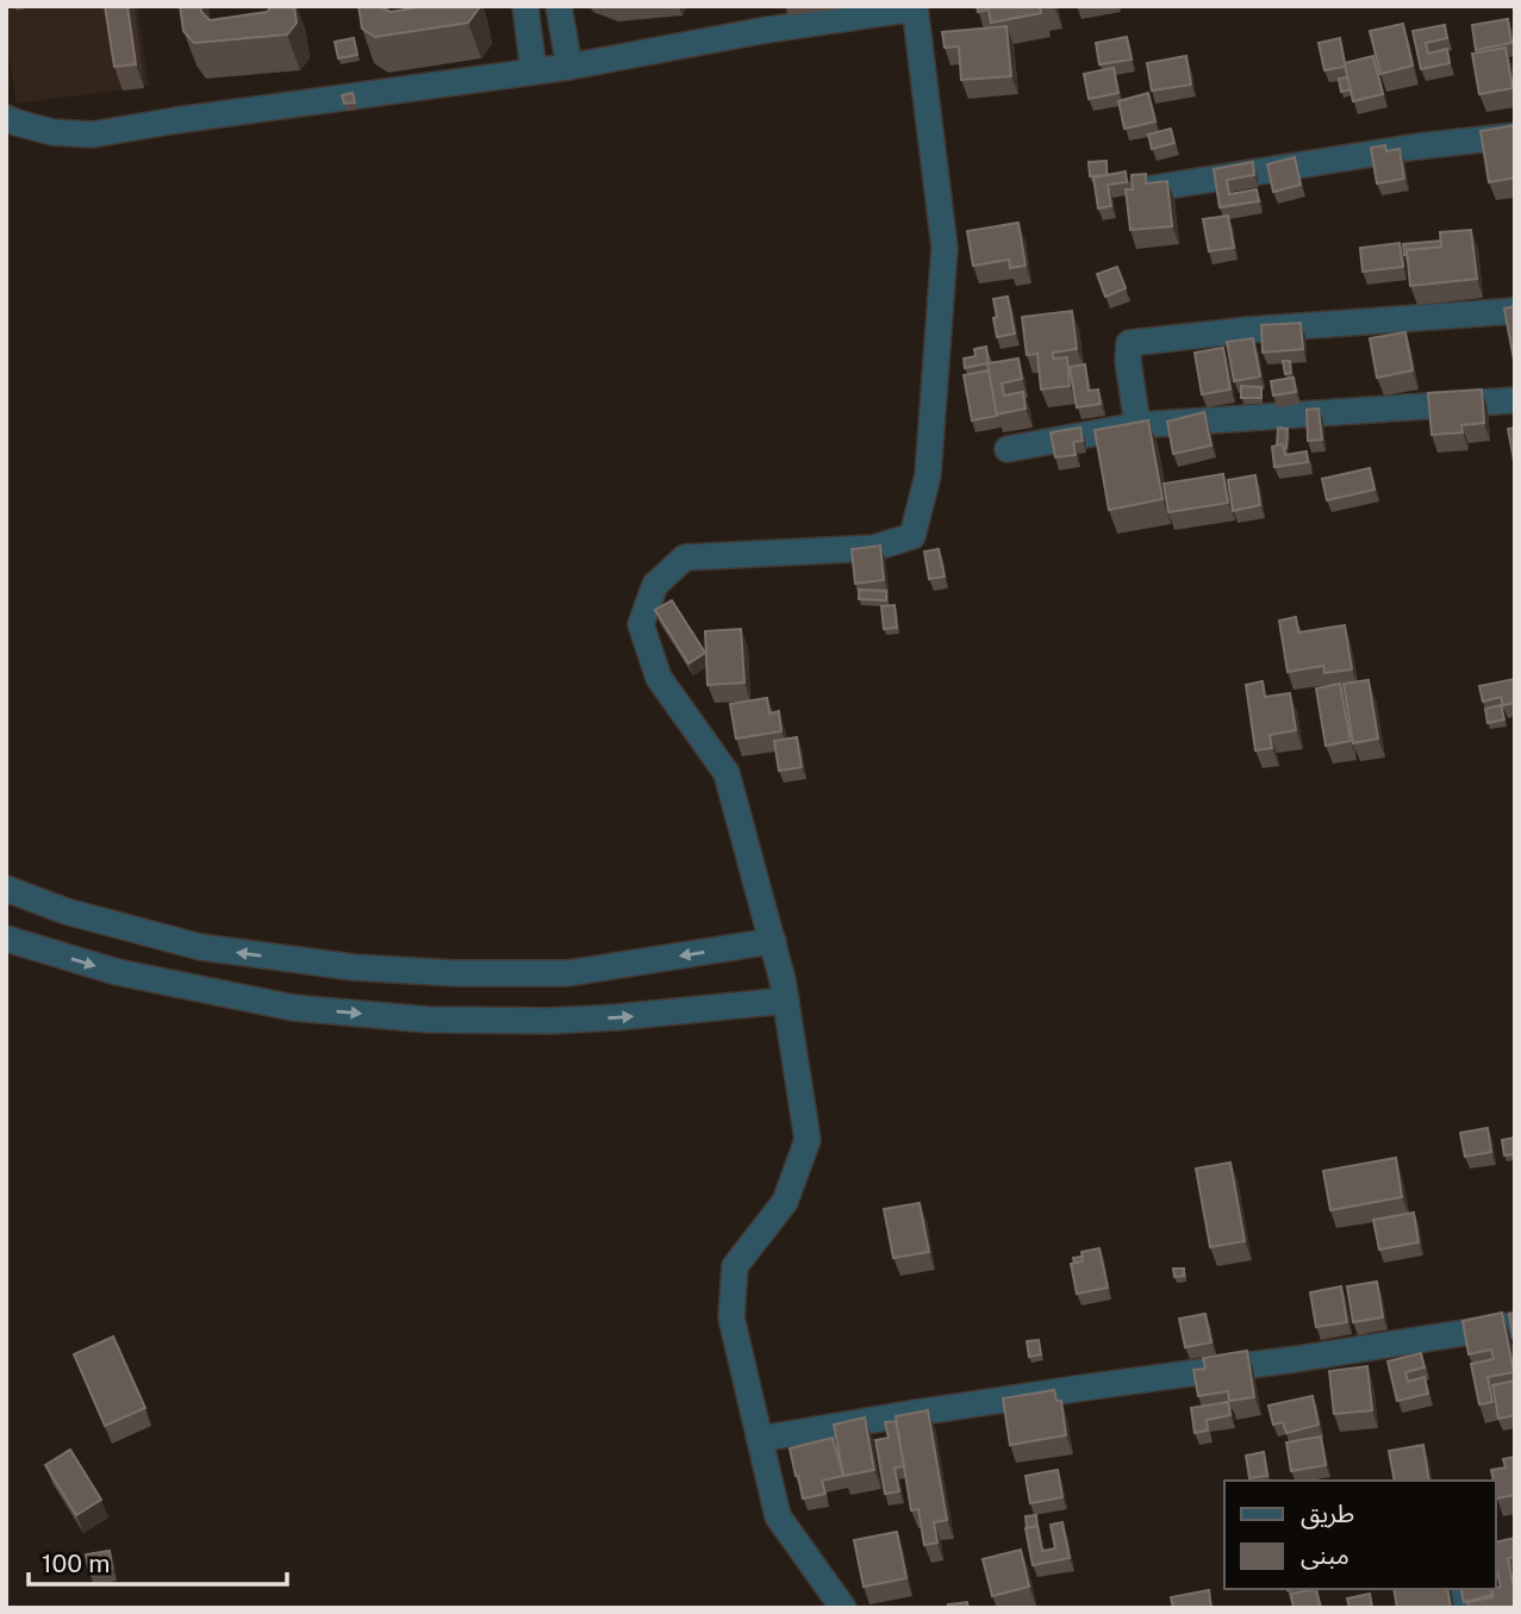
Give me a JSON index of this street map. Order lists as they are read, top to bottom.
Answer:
{
  "legend": ["طريق", "مبنى"],
  "scale_bar": "100 m"
}
